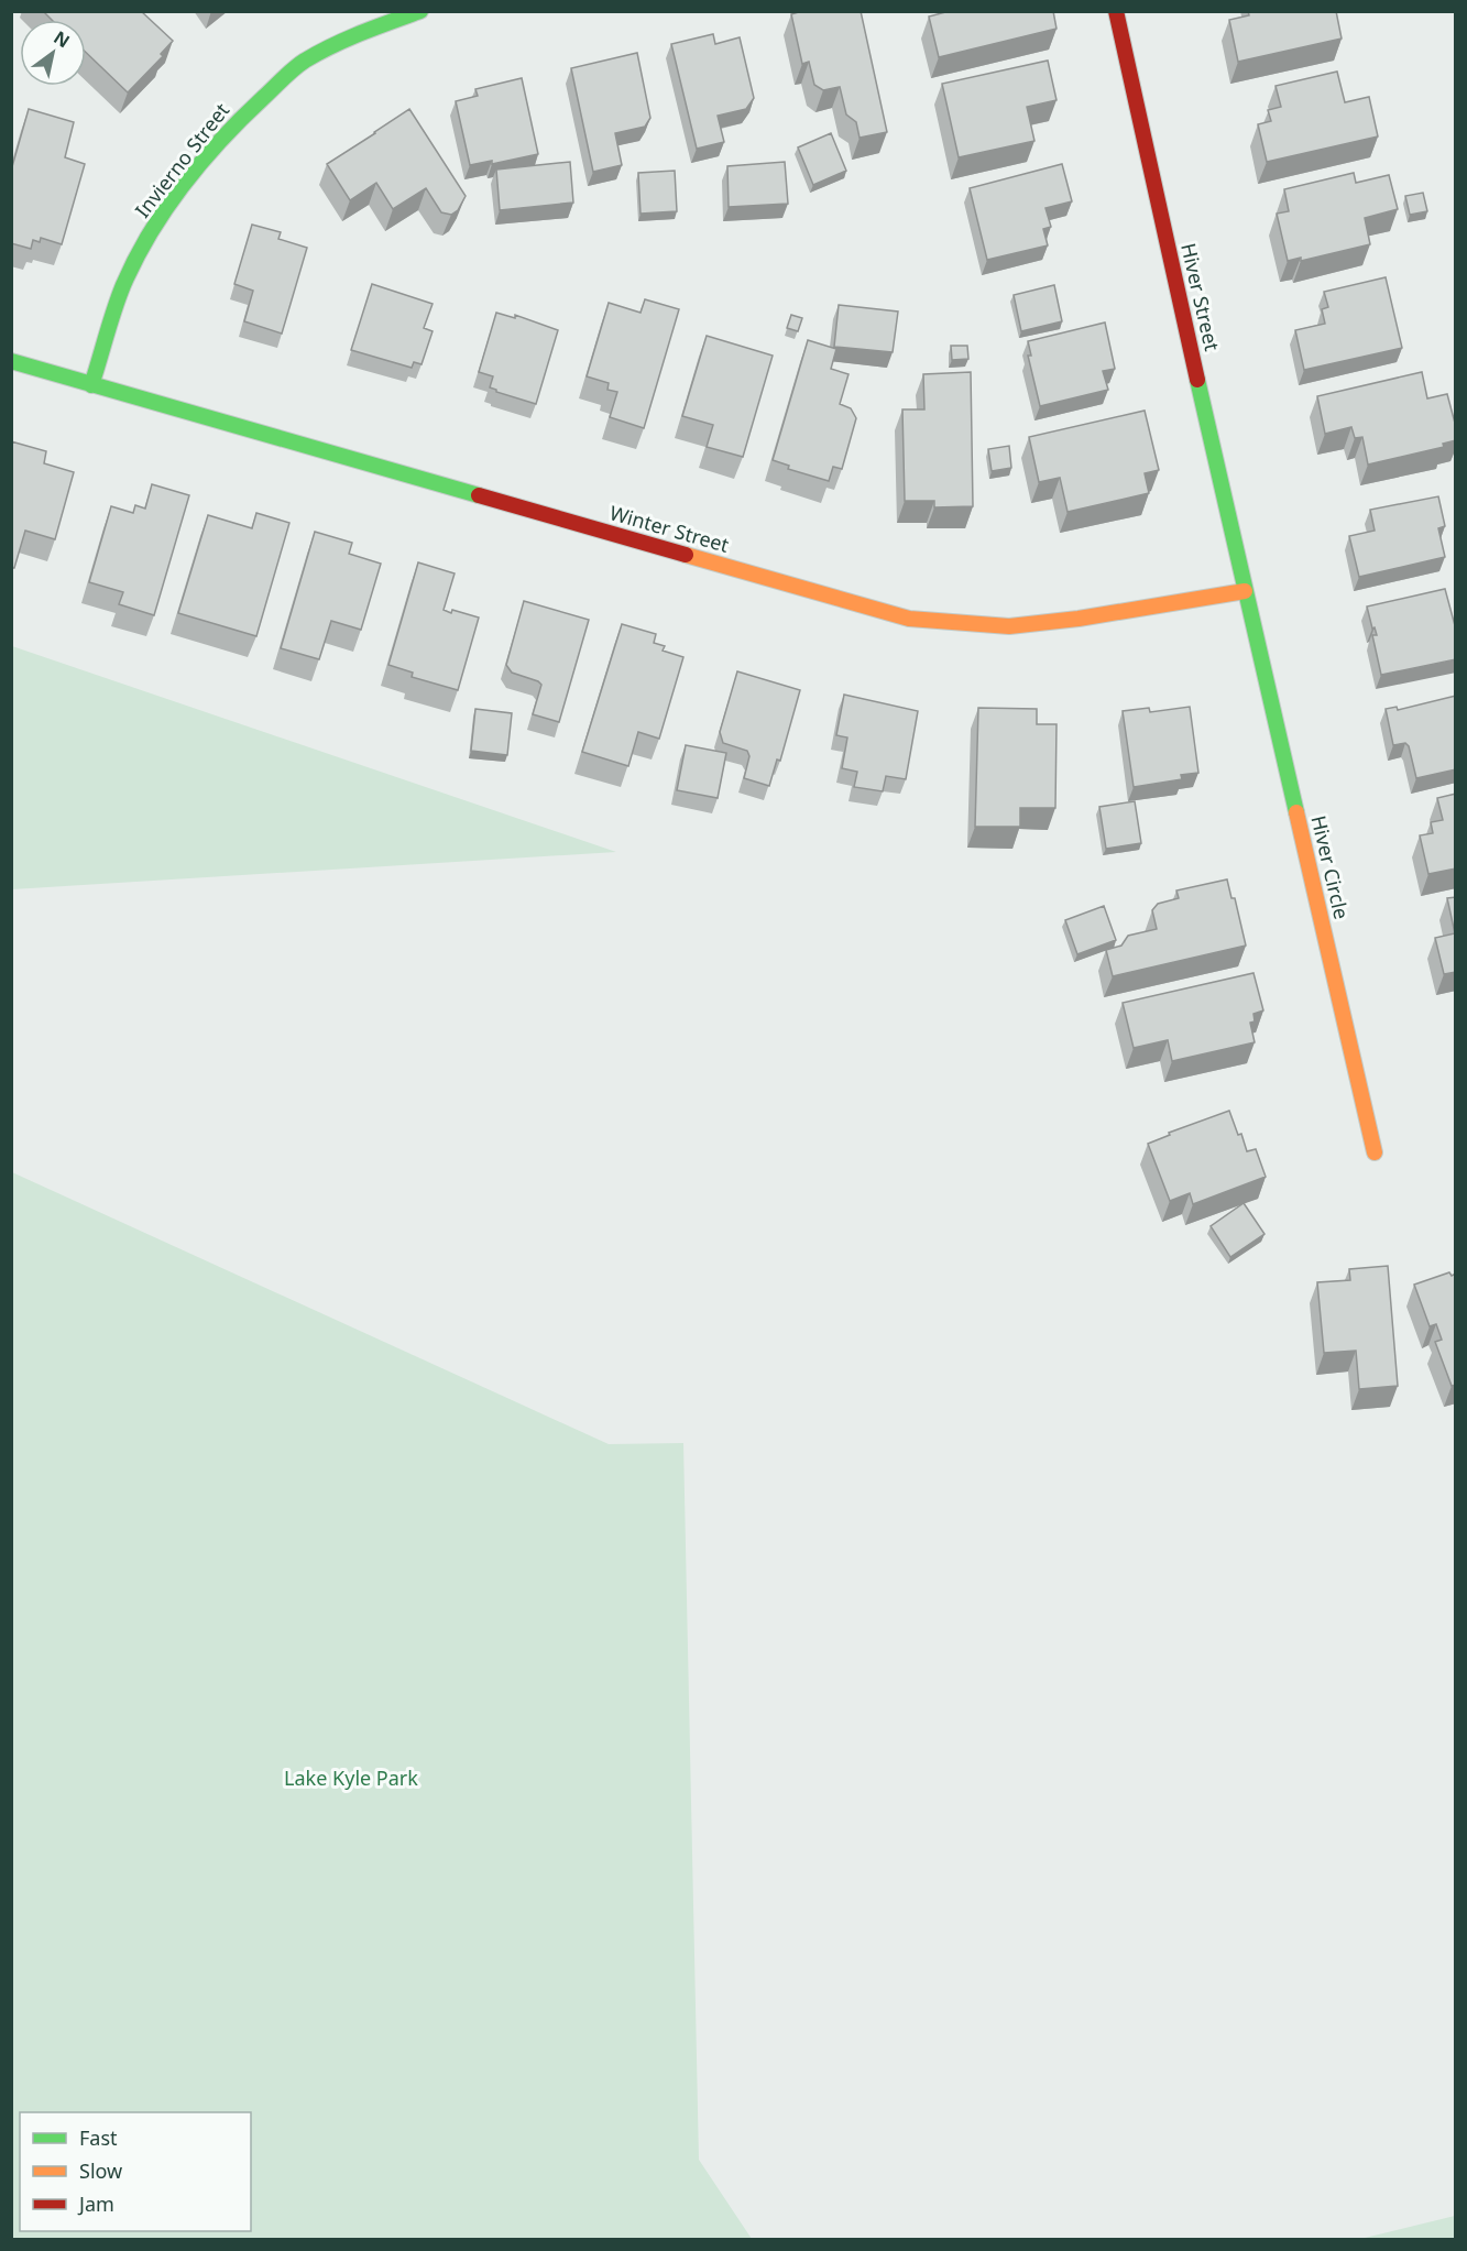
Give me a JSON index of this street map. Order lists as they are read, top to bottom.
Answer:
{
  "streets": {
    "street": [
      "Invierno Street",
      "Hiver Street",
      "Winter Street",
      "Hiver Circle"
    ]
  },
  "crossings": [
    ["Invierno Street", "Winter Street"],
    ["Hiver Street", "Winter Street"],
    ["Hiver Street", "Hiver Circle"],
    ["Winter Street", "Hiver Circle"]
  ],
  "parks": ["Lake Kyle Park"],
  "legend": ["Fast", "Slow", "Jam"],
  "north": "top right"
}
